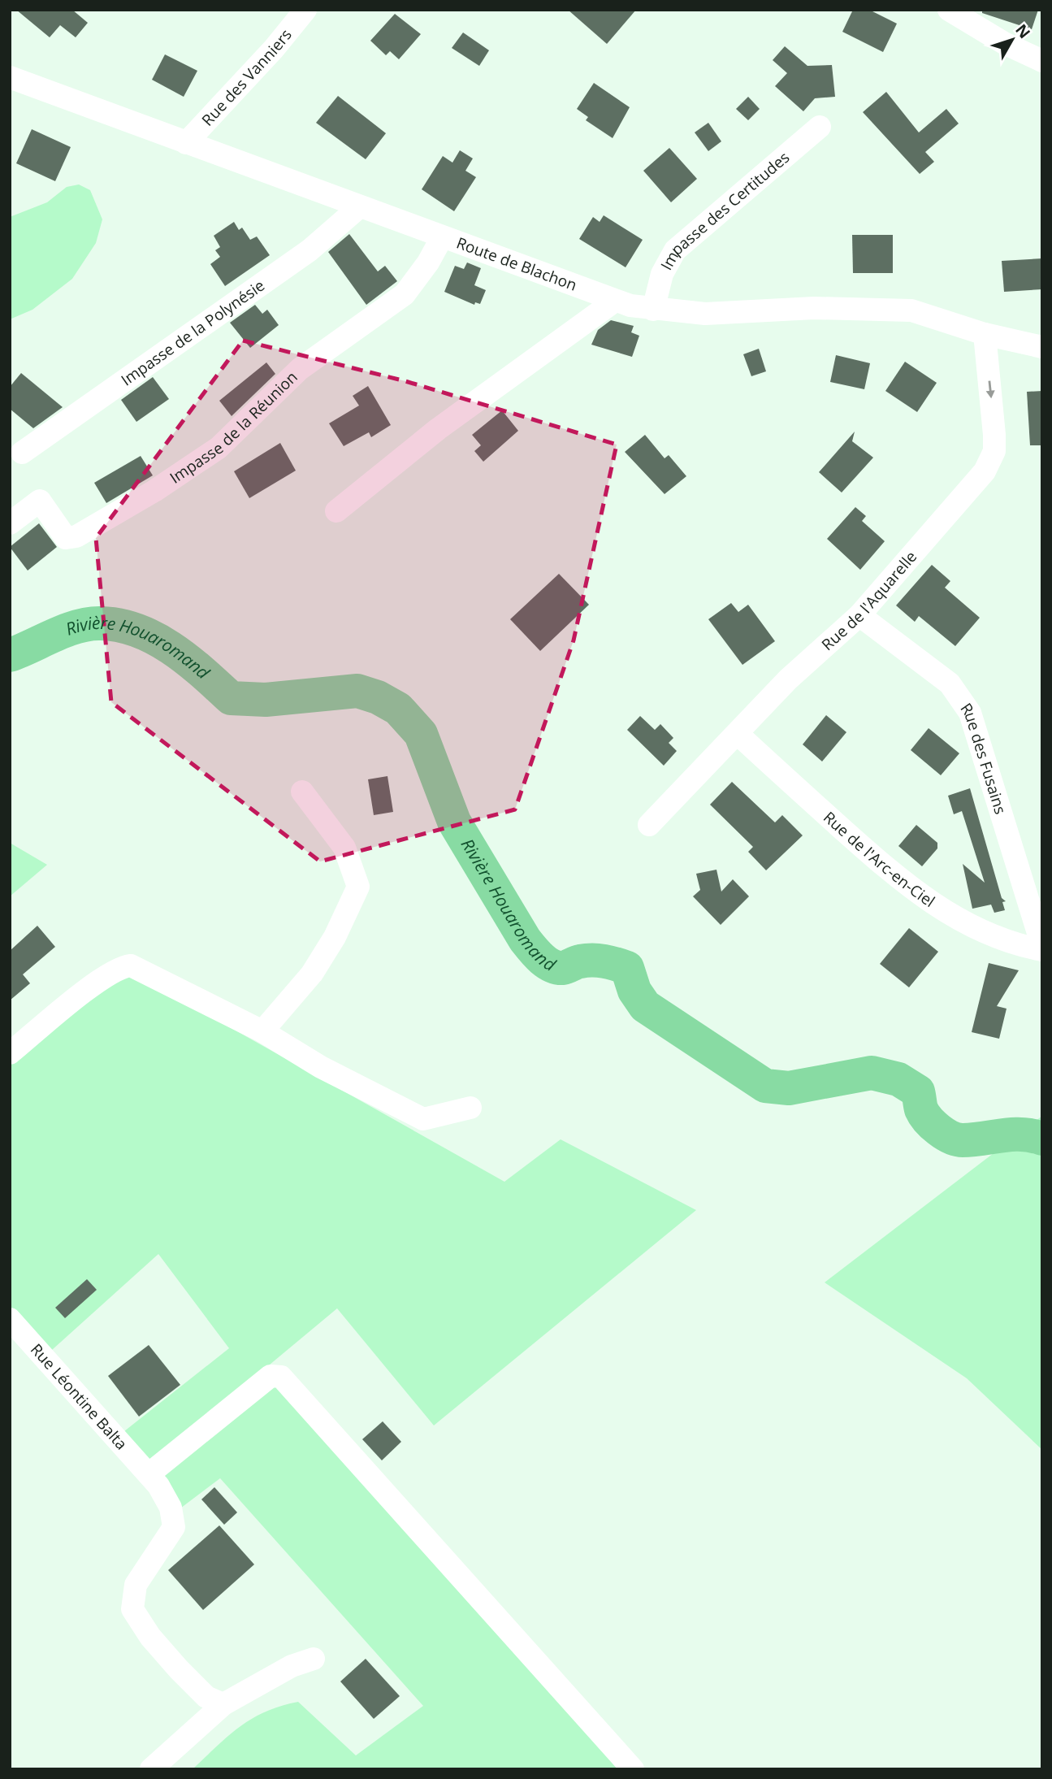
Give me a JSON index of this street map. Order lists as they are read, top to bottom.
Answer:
{
  "streets": {
    "street": [
      "Rue des Vanniers",
      "Impasse des Certitudes",
      "Route de Blachon",
      "Impasse de la Polynésie",
      "Impasse de la Réunion",
      "Rue de l'Aquarelle",
      "Rue des Fusains",
      "Rue de l'Arc-en-Ciel",
      "Rue Léontine Balta"
    ]
  },
  "crossings": [
    ["Rue des Vanniers", "Route de Blachon"],
    ["Impasse des Certitudes", "Route de Blachon"],
    ["Route de Blachon", "Impasse de la Polynésie"],
    ["Route de Blachon", "Impasse de la Réunion"],
    ["Route de Blachon", "Rue de l'Aquarelle"],
    ["Rue de l'Aquarelle", "Rue des Fusains"],
    ["Rue de l'Aquarelle", "Rue de l'Arc-en-Ciel"],
    ["Rue des Fusains", "Rue de l'Arc-en-Ciel"]
  ],
  "one_way": ["Rue de l'Aquarelle"],
  "water": ["Rivière Houaromand"],
  "north": "top right"
}
